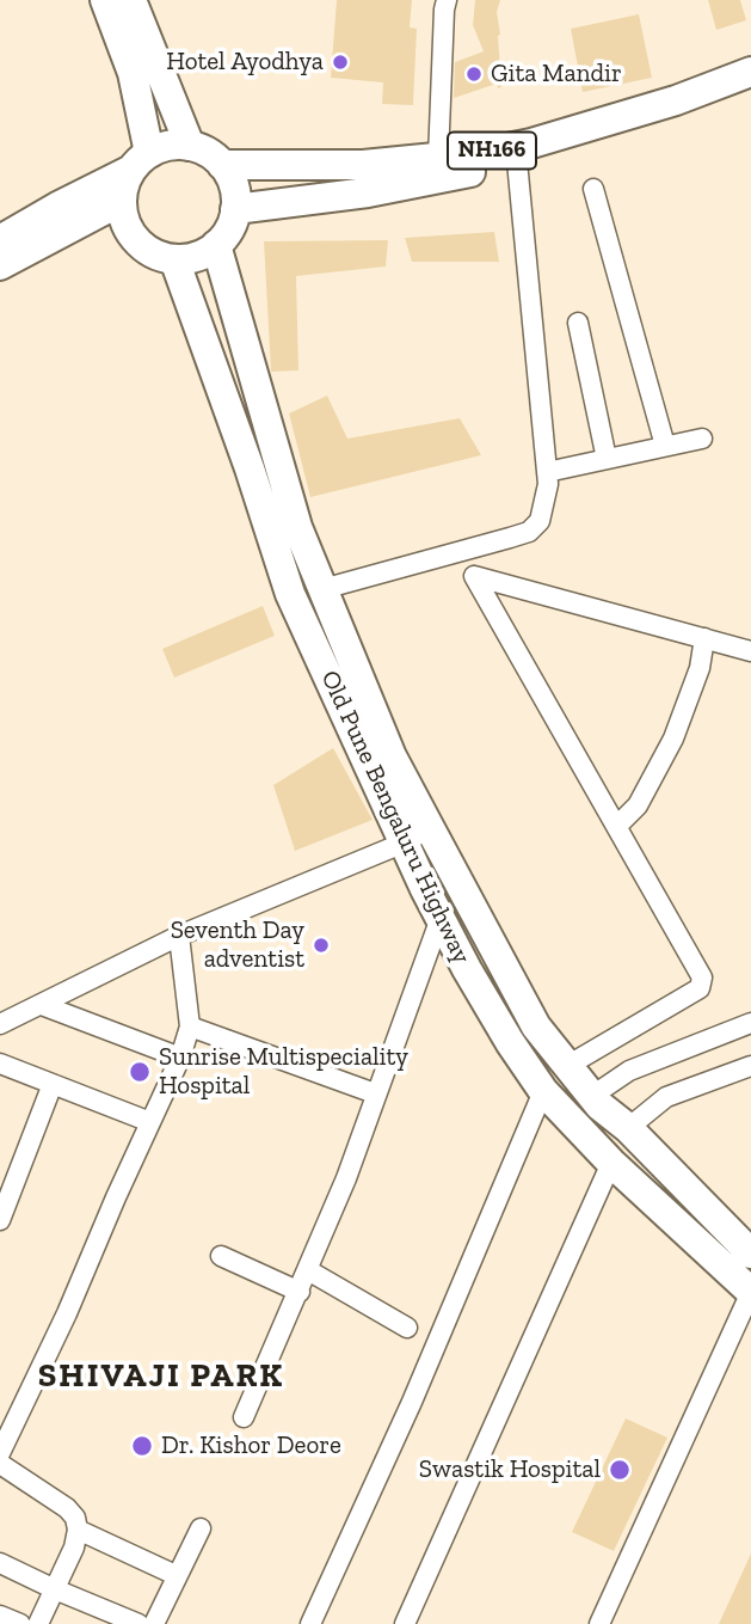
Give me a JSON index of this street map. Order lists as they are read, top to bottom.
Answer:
{
  "streets": {
    "main road": ["NH166", "Old Pune Bengaluru Highway"]
  },
  "crossings": [
    ["NH166", "Old Pune Bengaluru Highway"]
  ],
  "districts": ["SHIVAJI PARK"],
  "places": [
    "Hotel Ayodhya",
    "Gita Mandir",
    "Seventh Day adventist",
    "Sunrise Multispeciality Hospital",
    "Dr. Kishor Deore",
    "Swastik Hospital"
  ]
}
